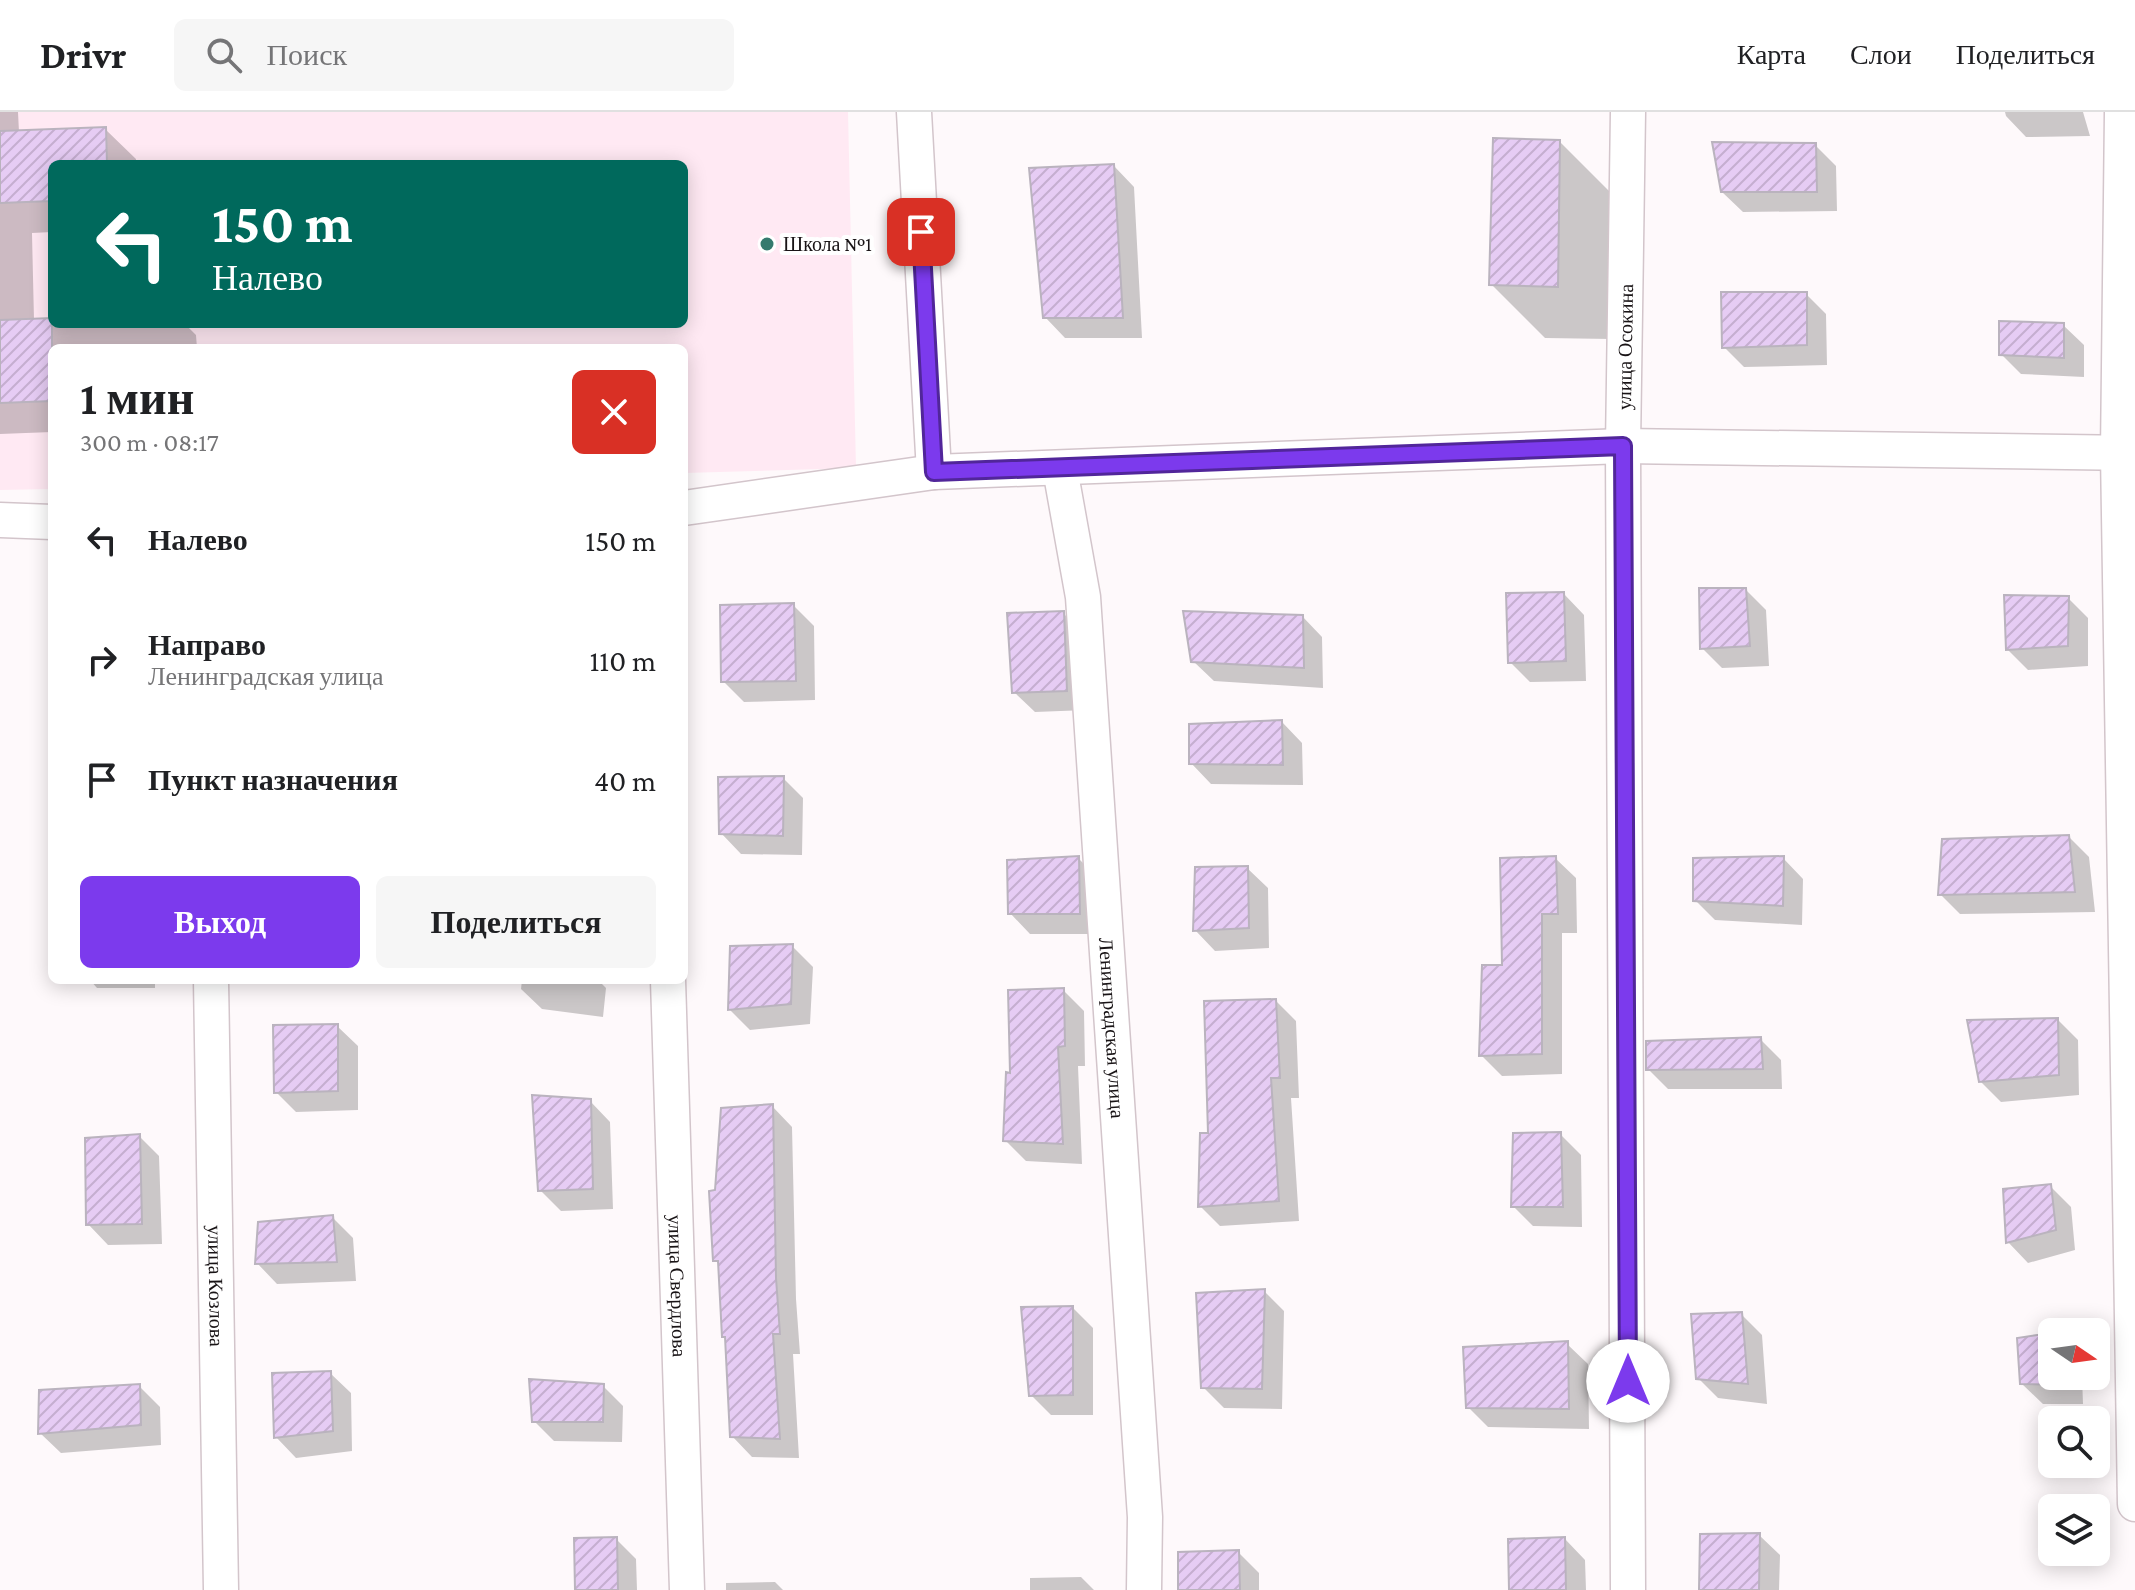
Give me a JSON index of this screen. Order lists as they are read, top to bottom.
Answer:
{
  "streets": {
    "street": [
      "улица Осокина",
      "Ленинградская улица",
      "улица Козлова",
      "улица Свердлова"
    ]
  },
  "places": ["Школа №1"],
  "north": "right",
  "page": {
    "header": "Drivr",
    "search": "Поиск",
    "nav": ["Карта", "Слои", "Поделиться"],
    "turn": ["150 m", "Налево"],
    "heading": ["1 мин", "300 m · 08:17"],
    "list": [
      {
        "name": "Налево",
        "value": "150 m"
      },
      {
        "name": "Направо",
        "note": "Ленинградская улица",
        "value": "110 m"
      },
      {
        "name": "Пункт назначения",
        "value": "40 m"
      }
    ],
    "buttons": ["Выход", "Поделиться"]
  }
}
